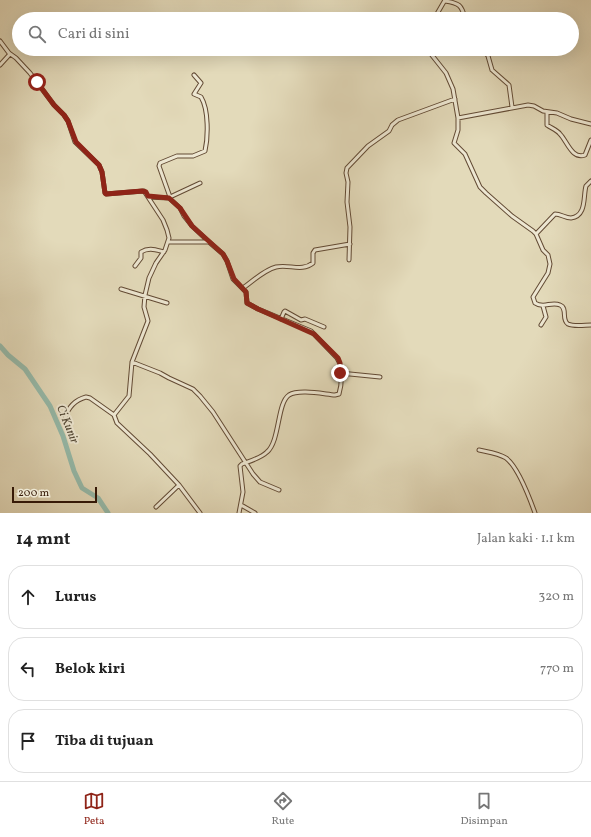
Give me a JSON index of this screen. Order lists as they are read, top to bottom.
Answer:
{
  "water": ["Ci Kunir"],
  "scale_bar": "200 m",
  "page": {
    "search": "Cari di sini",
    "scale": "200 m",
    "heading": ["14 mnt", "Jalan kaki · 1.1 km"],
    "list": [
      ["Lurus", "320 m"],
      ["Belok kiri", "770 m"],
      "Tiba di tujuan"
    ],
    "nav": ["Peta", "Rute", "Disimpan"]
  }
}
